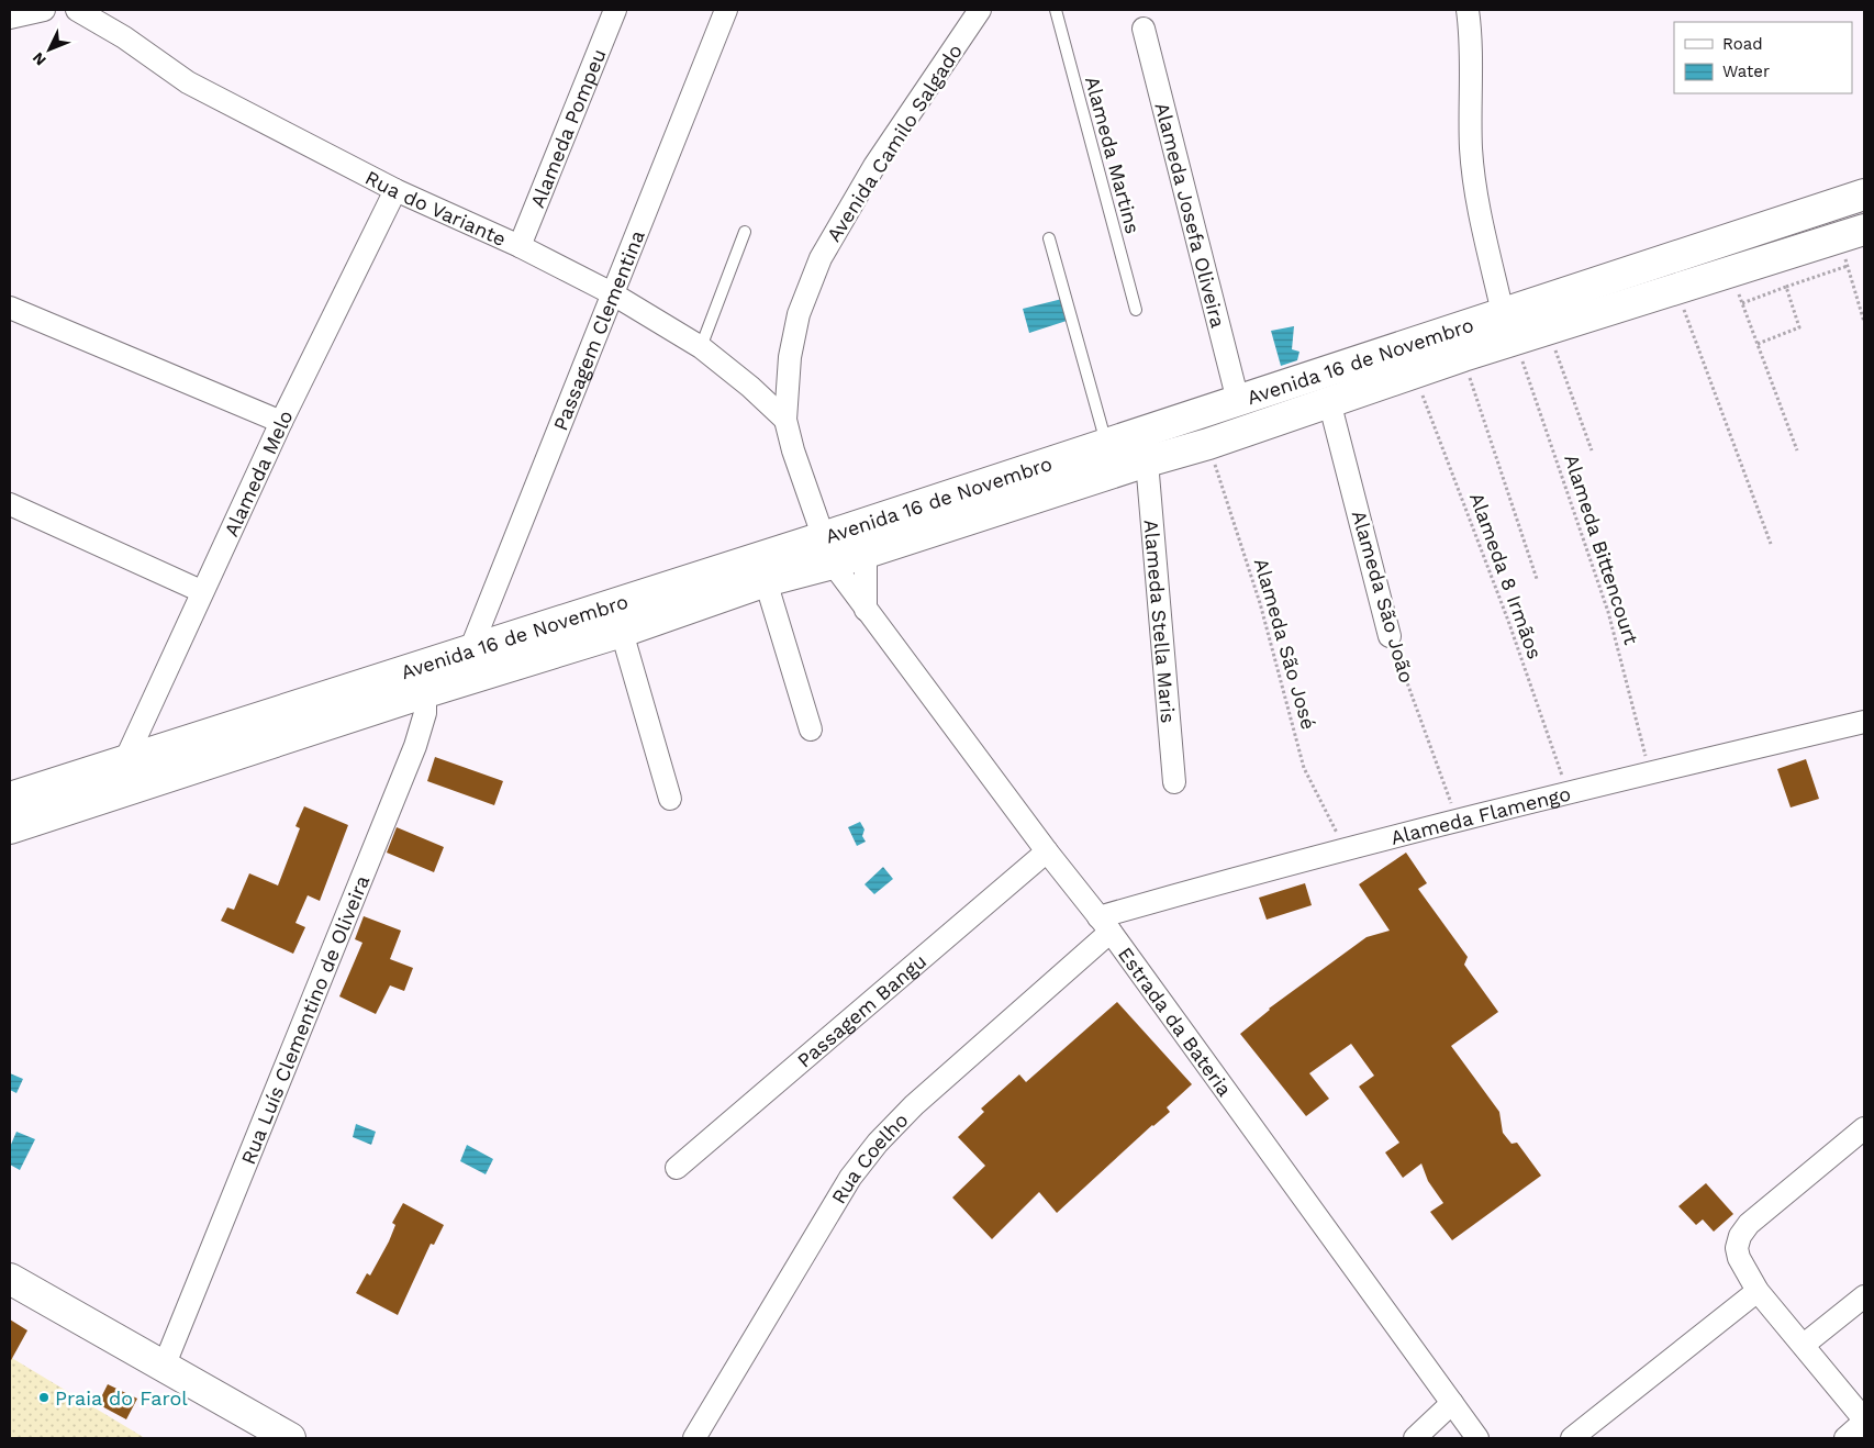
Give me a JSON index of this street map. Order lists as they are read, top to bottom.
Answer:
{
  "streets": {
    "main road": ["Avenida 16 de Novembro"],
    "street": [
      "Alameda Pompeu",
      "Avenida Camilo Salgado",
      "Rua do Variante",
      "Alameda Josefa Oliveira",
      "Passagem Clementina",
      "Alameda Melo",
      "Alameda São João",
      "Alameda Stella Maris",
      "Alameda Flamengo",
      "Passagem Bangu",
      "Rua Luís Clementino de Oliveira",
      "Estrada da Bateria",
      "Rua Coelho"
    ],
    "lane": ["Alameda Martins"],
    "path": ["Alameda Bittencourt", "Alameda 8 Irmãos", "Alameda São José"]
  },
  "crossings": [
    ["Alameda Pompeu", "Rua do Variante"],
    ["Avenida Camilo Salgado", "Rua do Variante"],
    ["Avenida Camilo Salgado", "Avenida 16 de Novembro"],
    ["Avenida Camilo Salgado", "Estrada da Bateria"],
    ["Rua do Variante", "Passagem Clementina"],
    ["Rua do Variante", "Alameda Melo"],
    ["Alameda Josefa Oliveira", "Avenida 16 de Novembro"],
    ["Passagem Clementina", "Avenida 16 de Novembro"],
    ["Avenida 16 de Novembro", "Alameda Melo"],
    ["Avenida 16 de Novembro", "Alameda Bittencourt"],
    ["Avenida 16 de Novembro", "Alameda 8 Irmãos"],
    ["Avenida 16 de Novembro", "Alameda São João"],
    ["Avenida 16 de Novembro", "Alameda Stella Maris"],
    ["Avenida 16 de Novembro", "Alameda São José"],
    ["Avenida 16 de Novembro", "Rua Luís Clementino de Oliveira"],
    ["Avenida 16 de Novembro", "Estrada da Bateria"],
    ["Alameda Bittencourt", "Alameda Flamengo"],
    ["Alameda 8 Irmãos", "Alameda Flamengo"],
    ["Alameda São João", "Alameda Flamengo"],
    ["Alameda São José", "Alameda Flamengo"],
    ["Alameda Flamengo", "Estrada da Bateria"],
    ["Alameda Flamengo", "Rua Coelho"],
    ["Passagem Bangu", "Estrada da Bateria"],
    ["Estrada da Bateria", "Rua Coelho"]
  ],
  "places": ["Praia do Farol"],
  "legend": ["Road", "Water"],
  "north": "bottom left"
}
